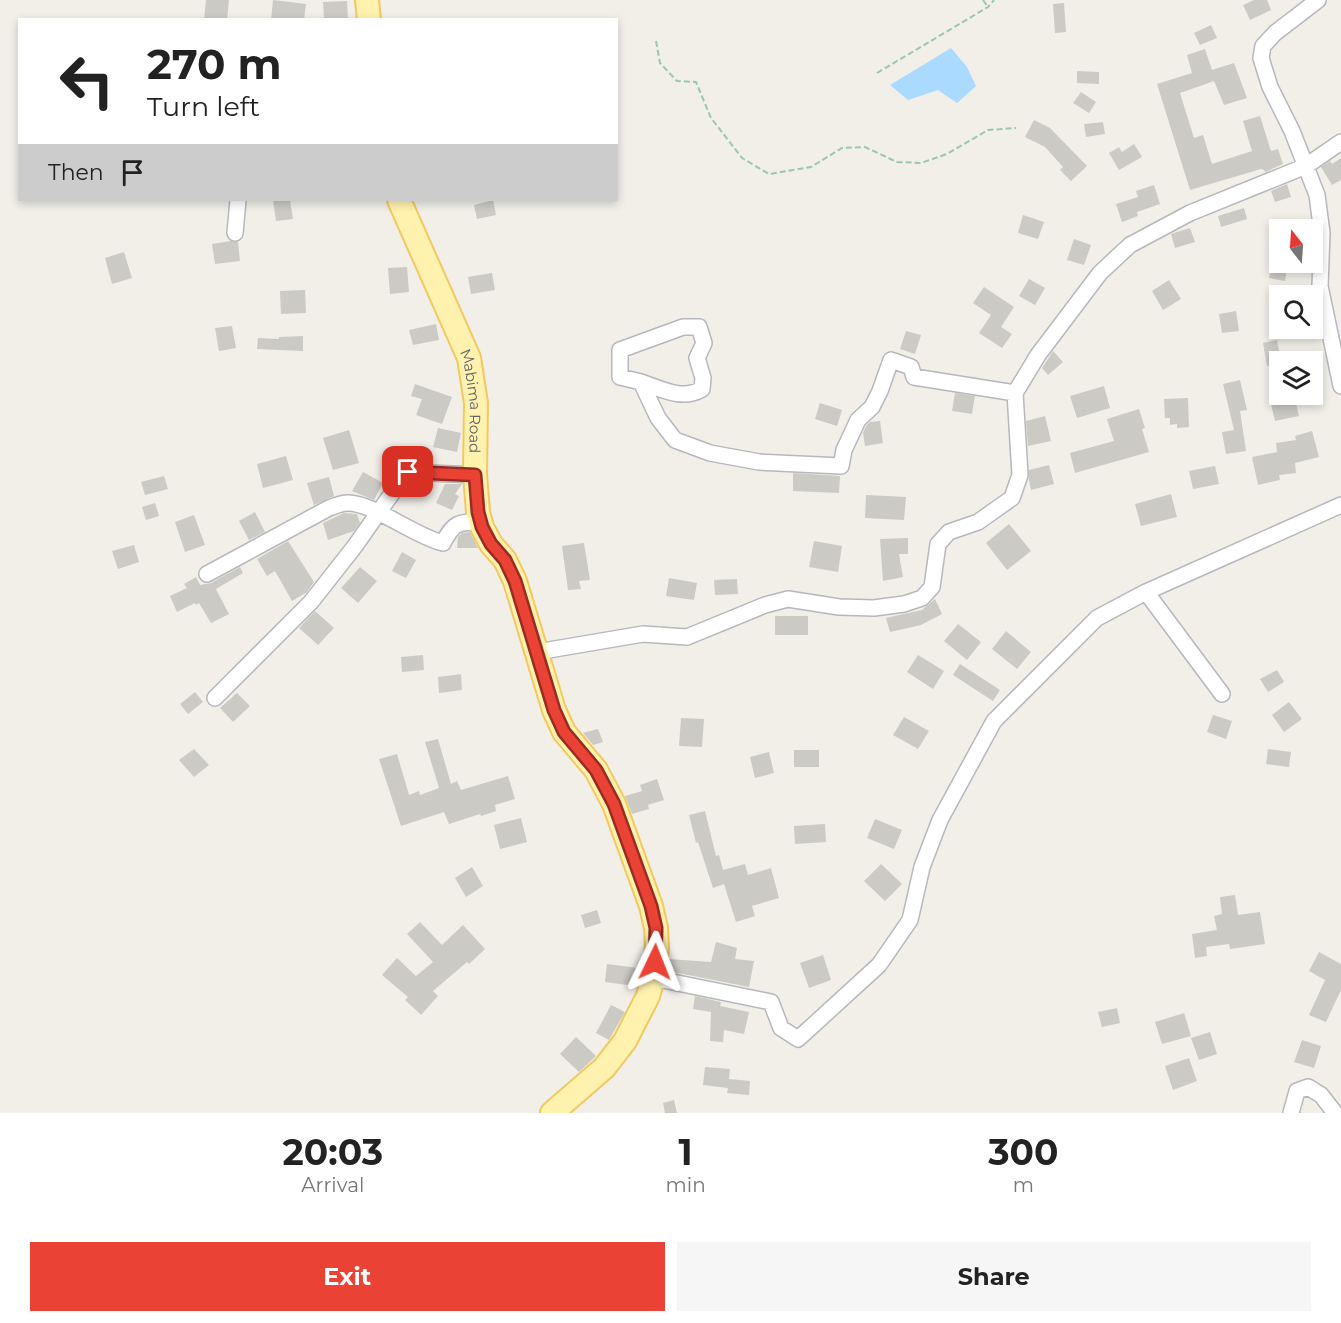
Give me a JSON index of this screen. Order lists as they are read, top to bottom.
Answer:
{
  "streets": {
    "main road": ["Mabima Road"]
  },
  "north": "top",
  "page": {
    "turn": ["270 m", "Turn left"],
    "then": "Then",
    "eta": [
      "20:03",
      "Arrival",
      "1",
      "min",
      "300",
      "m"
    ],
    "buttons": ["Exit", "Share"]
  }
}
